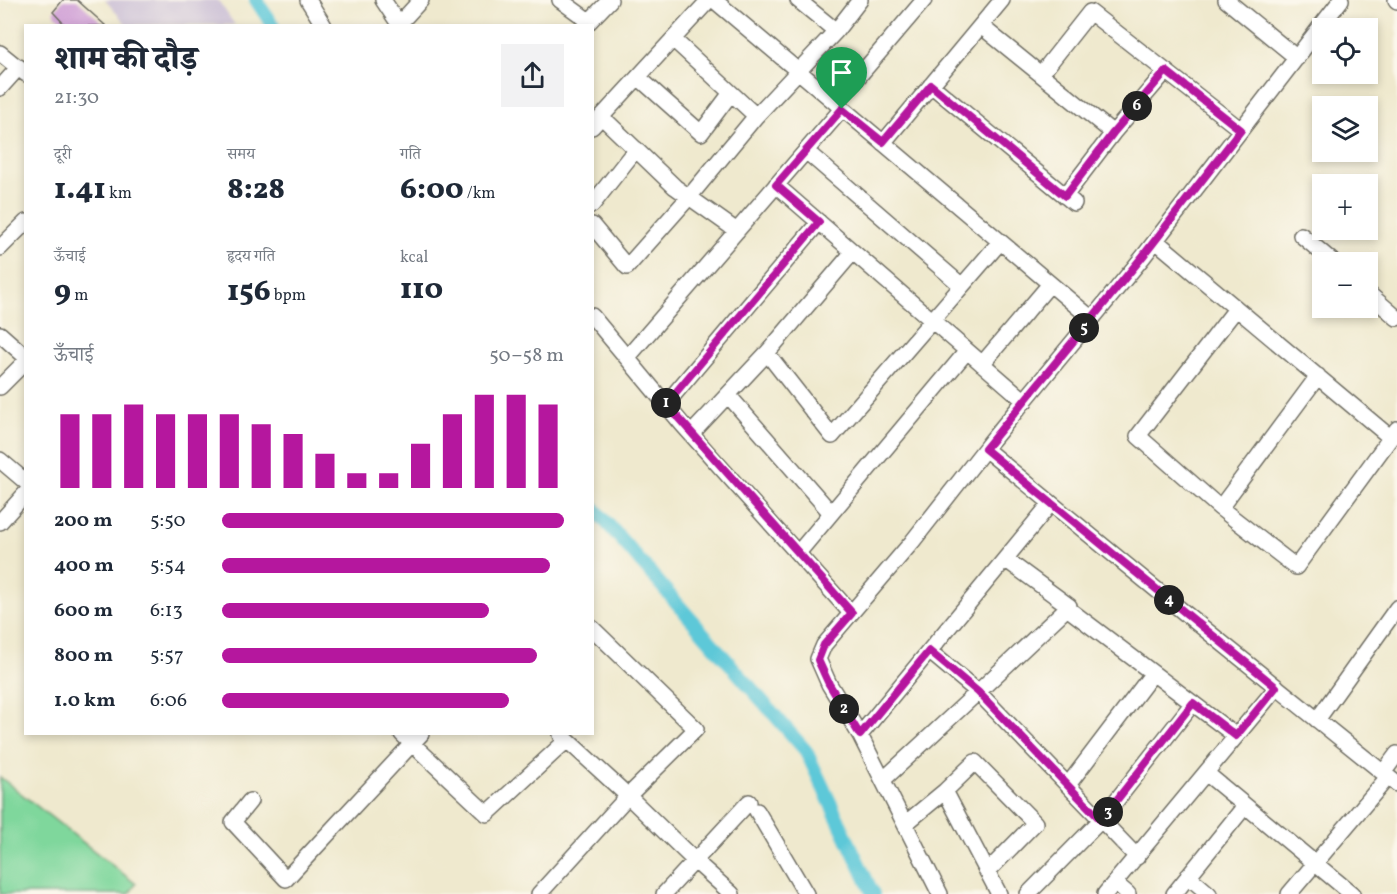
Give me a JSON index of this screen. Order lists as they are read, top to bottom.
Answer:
{
  "page": {
    "map_buttons": ["+", "−"],
    "heading": ["शाम की दौड़", "21:30"],
    "pins": [
      "6",
      "5",
      "1",
      "4",
      "2",
      "3"
    ],
    "stats": [
      ["दूरी", "1.41 km"],
      ["समय", "8:28"],
      ["गति", "6:00 /km"],
      ["ऊँचाई", "9 m"],
      ["हृदय गति", "156 bpm"],
      ["kcal", "110"]
    ],
    "chart": ["ऊँचाई", "50–58 m"],
    "list": [
      {
        "name": "200 m",
        "note": "5:50"
      },
      {
        "name": "400 m",
        "note": "5:54"
      },
      {
        "name": "600 m",
        "note": "6:13"
      },
      {
        "name": "800 m",
        "note": "5:57"
      },
      {
        "name": "1.0 km",
        "note": "6:06"
      }
    ]
  }
}
